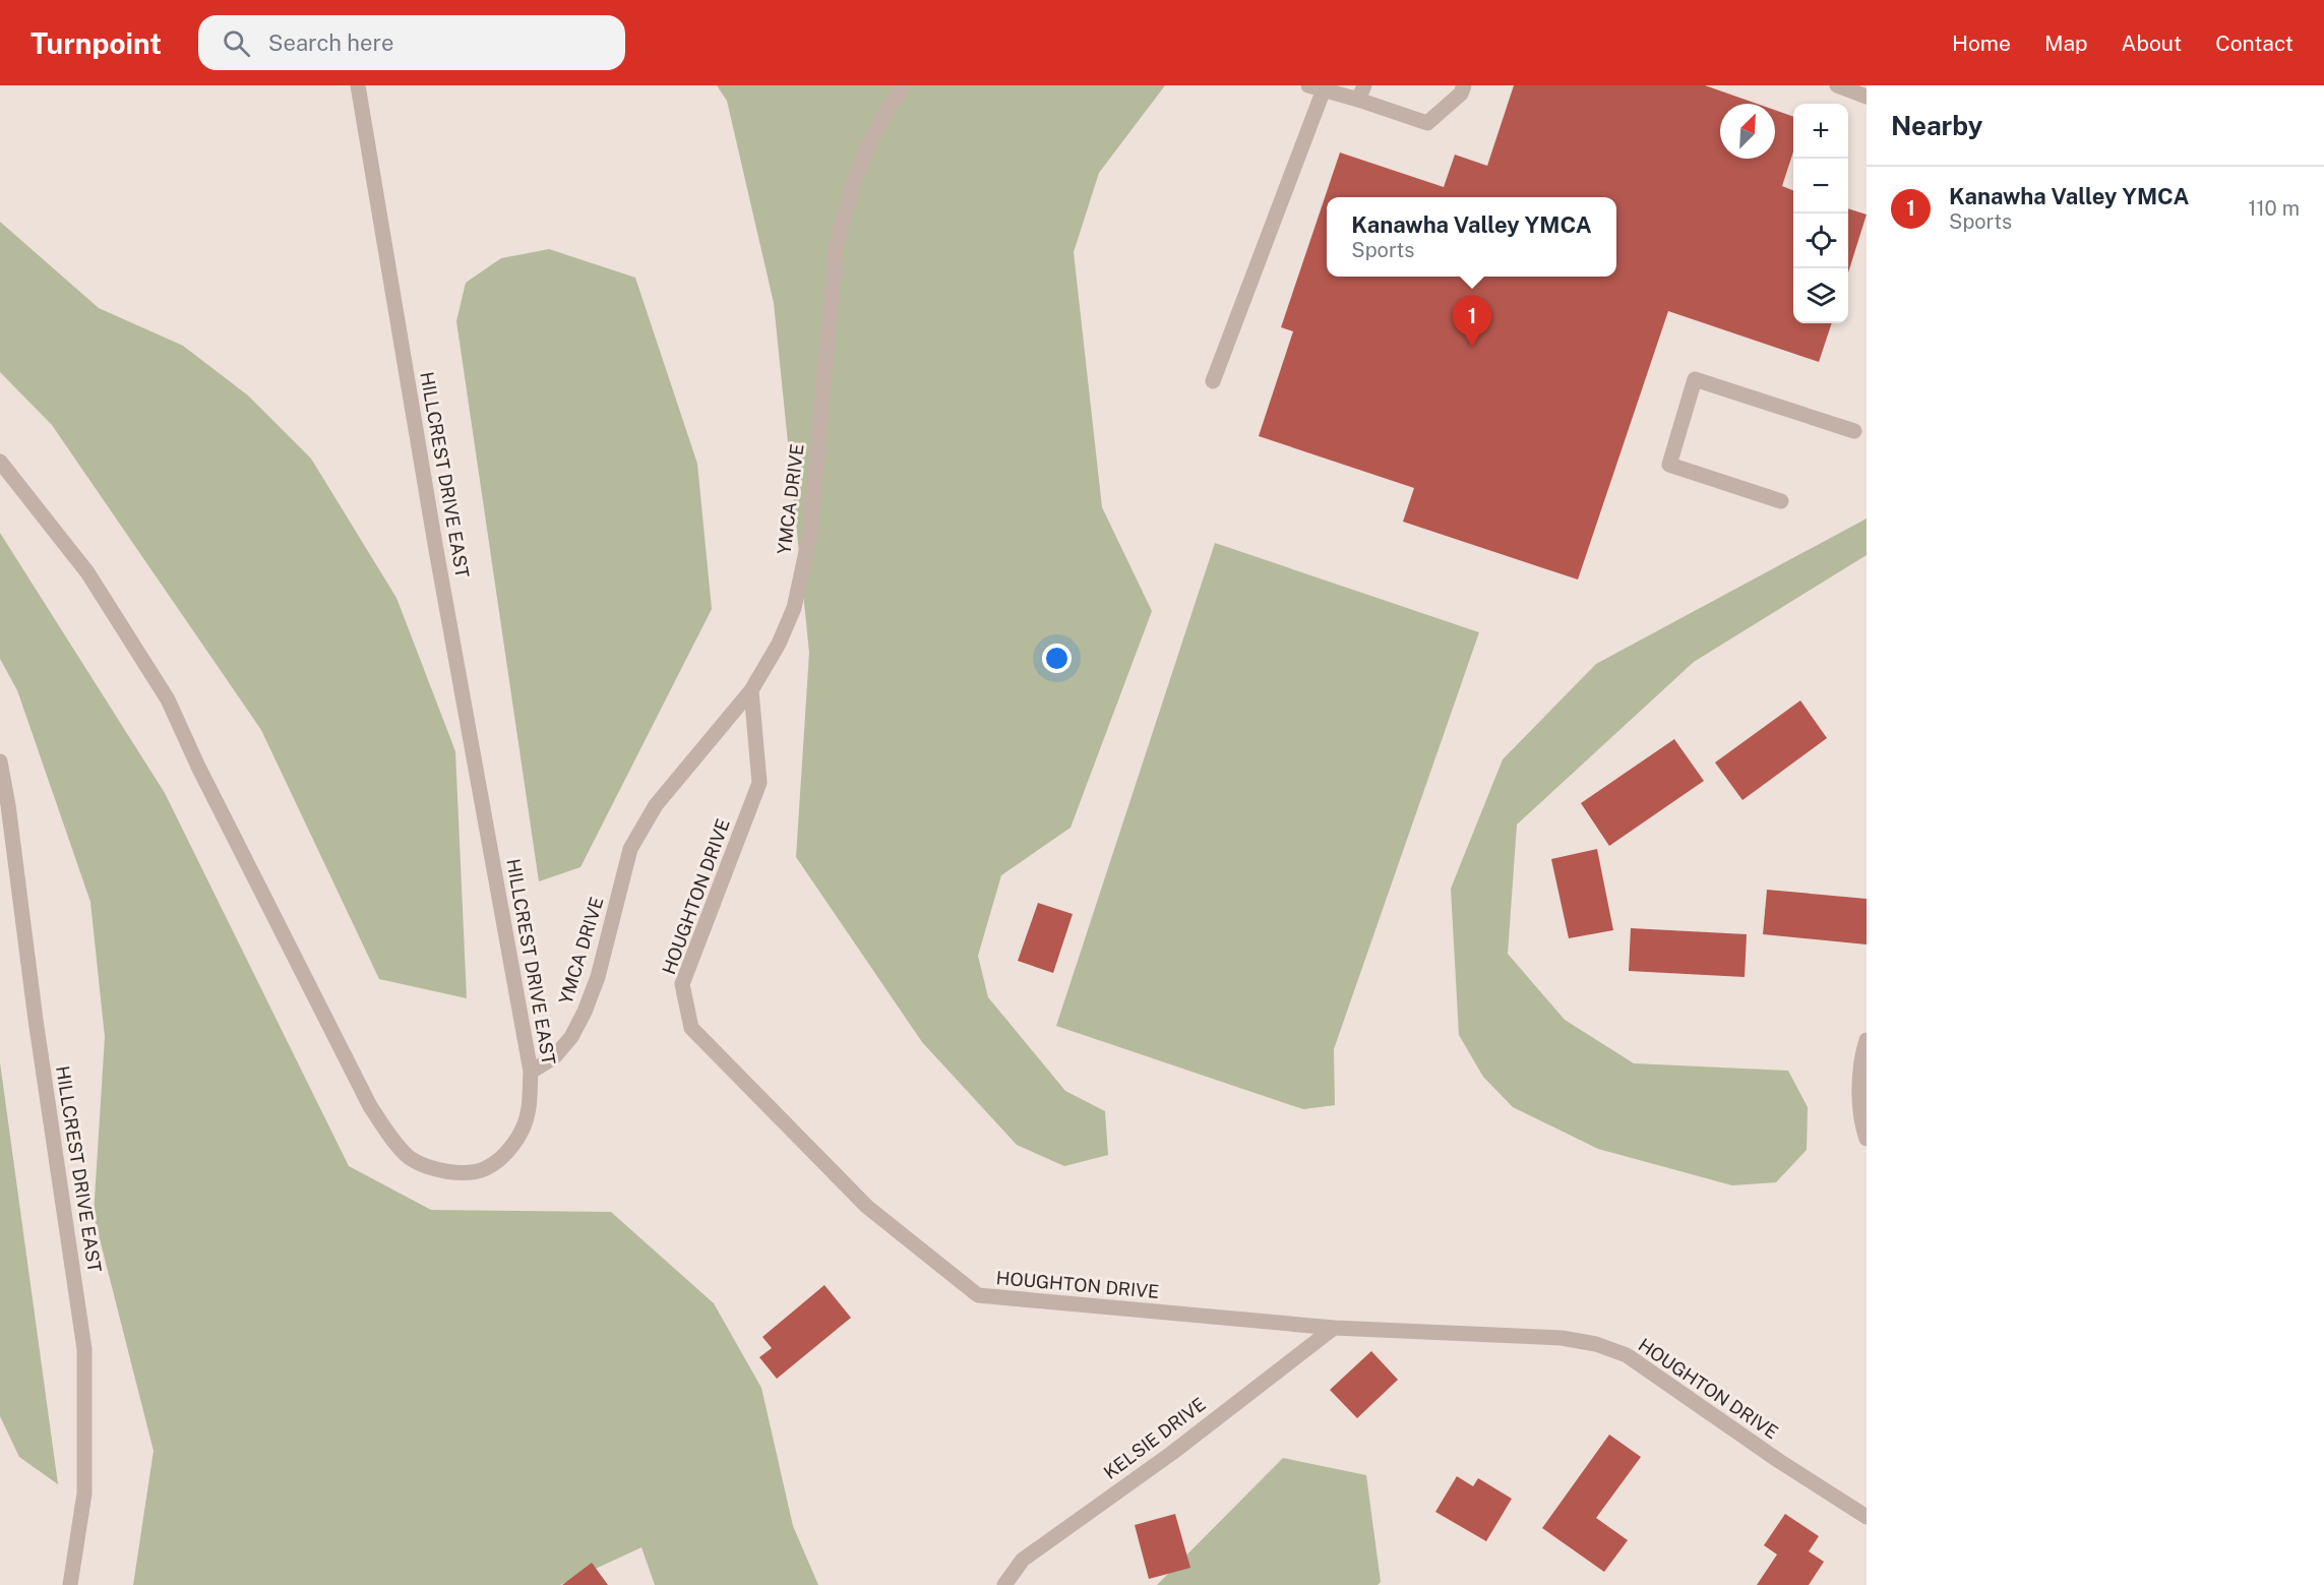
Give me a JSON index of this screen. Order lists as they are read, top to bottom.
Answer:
{
  "streets": {
    "street": [
      "HILLCREST DRIVE EAST",
      "YMCA DRIVE",
      "HOUGHTON DRIVE",
      "KELSIE DRIVE"
    ]
  },
  "crossings": [
    ["HILLCREST DRIVE EAST", "YMCA DRIVE"],
    ["YMCA DRIVE", "HOUGHTON DRIVE"],
    ["HOUGHTON DRIVE", "KELSIE DRIVE"]
  ],
  "north": "top right",
  "page": {
    "header": "Turnpoint",
    "search": "Search here",
    "nav": [
      "Home",
      "Map",
      "About",
      "Contact"
    ],
    "heading": "Nearby",
    "map_buttons": ["+", "−"],
    "list": [
      {
        "mark": "1",
        "name": "Kanawha Valley YMCA",
        "note": "Sports",
        "value": "110 m"
      }
    ],
    "popup": ["Kanawha Valley YMCA", "Sports"],
    "pins": "1"
  }
}
